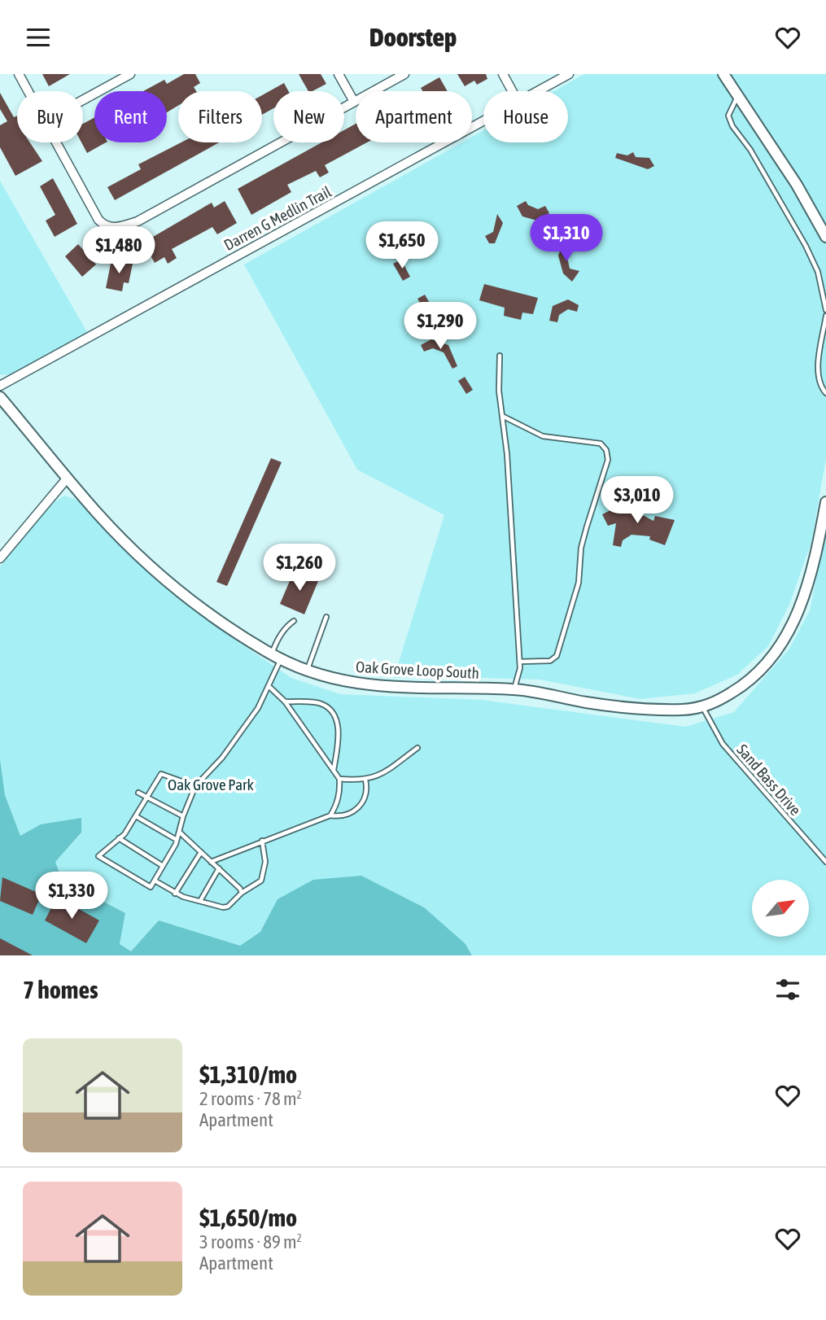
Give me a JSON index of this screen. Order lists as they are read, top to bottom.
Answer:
{
  "streets": {
    "street": ["Darren G Medlin Trail", "Oak Grove Loop South"],
    "lane": ["Sand Bass Drive"]
  },
  "crossings": [
    ["Oak Grove Loop South", "Sand Bass Drive"]
  ],
  "parks": ["Oak Grove Park"],
  "north": "top right",
  "page": {
    "header": "Doorstep",
    "chip": [
      "Buy",
      "Rent",
      "Filters",
      "New",
      "Apartment",
      "House"
    ],
    "price": [
      "$1,310",
      "$1,650",
      "$1,480",
      "$1,290",
      "$3,010",
      "$1,260",
      "$1,330"
    ],
    "heading": "7 homes",
    "list": [
      {
        "name": "$1,310/mo",
        "note": "2 rooms · 78 m² · Apartment"
      },
      {
        "name": "$1,650/mo",
        "note": "3 rooms · 89 m² · Apartment"
      }
    ]
  }
}
